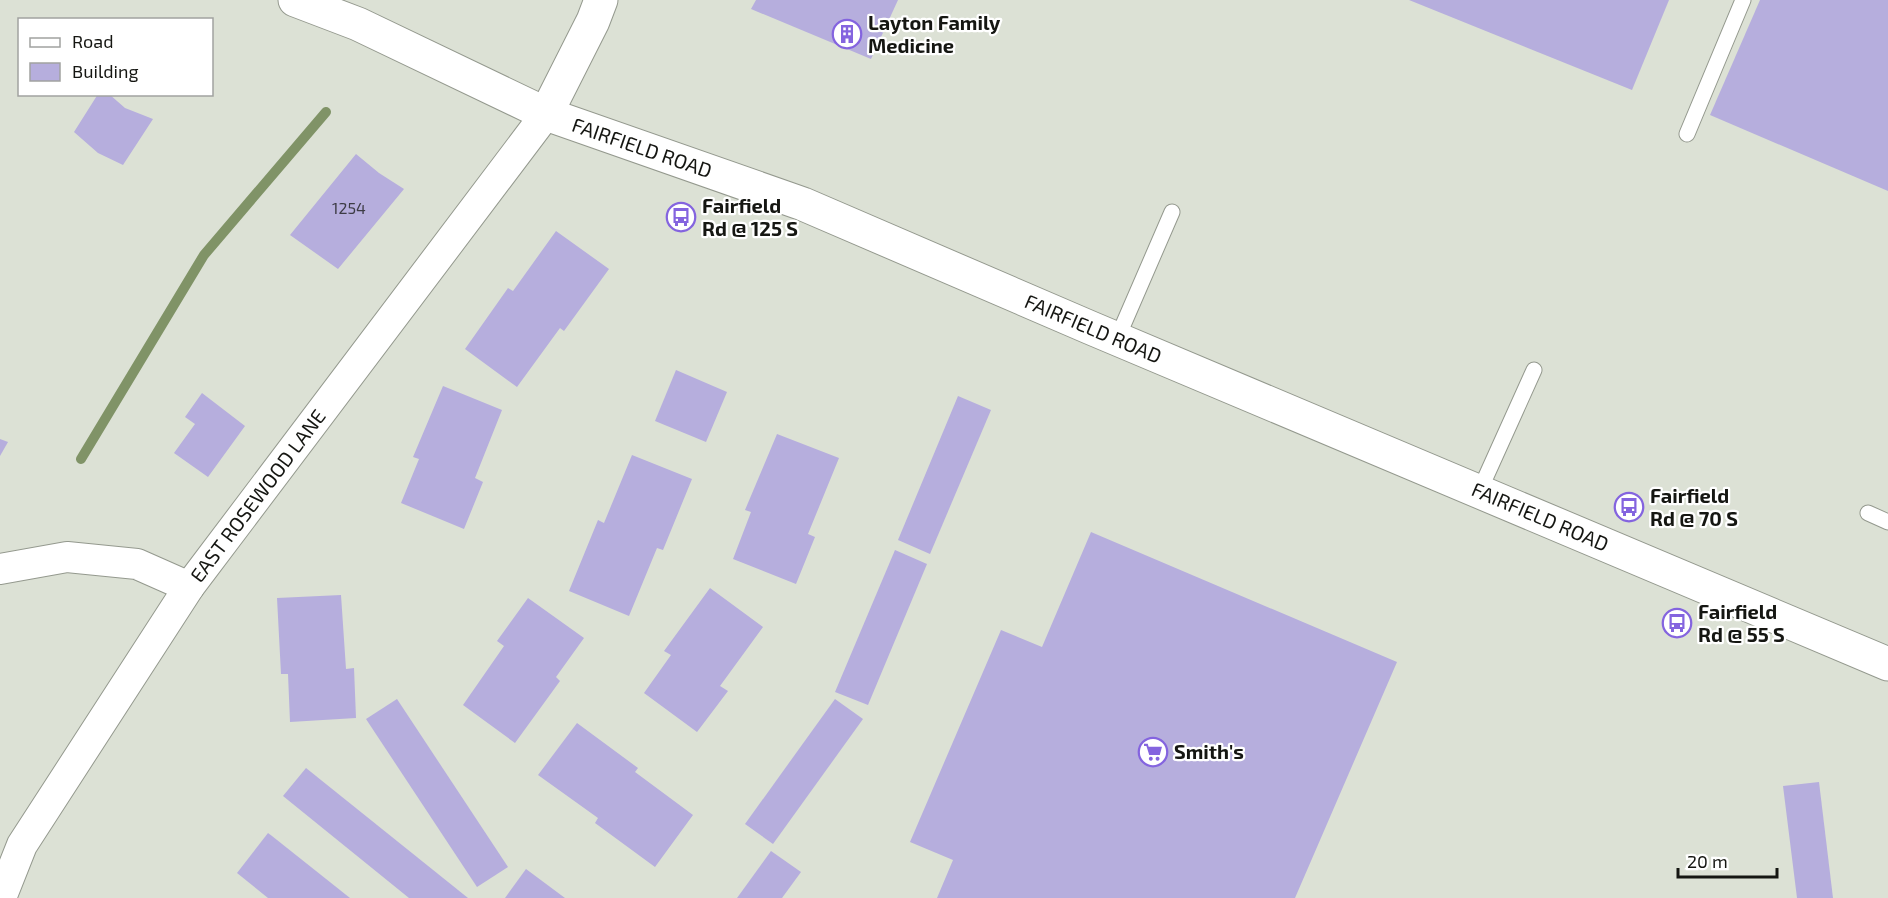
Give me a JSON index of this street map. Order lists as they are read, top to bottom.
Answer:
{
  "streets": {
    "street": ["FAIRFIELD ROAD", "EAST ROSEWOOD LANE"]
  },
  "crossings": [
    ["FAIRFIELD ROAD", "EAST ROSEWOOD LANE"]
  ],
  "places": {
    "building": ["Layton Family Medicine"],
    "bus stop": ["Fairfield Rd @ 125 S", "Fairfield Rd @ 70 S", "Fairfield Rd @ 55 S"],
    "supermarket": ["Smith's"]
  },
  "house_numbers": ["1254"],
  "legend": ["Road", "Building"],
  "scale_bar": "20 m"
}
